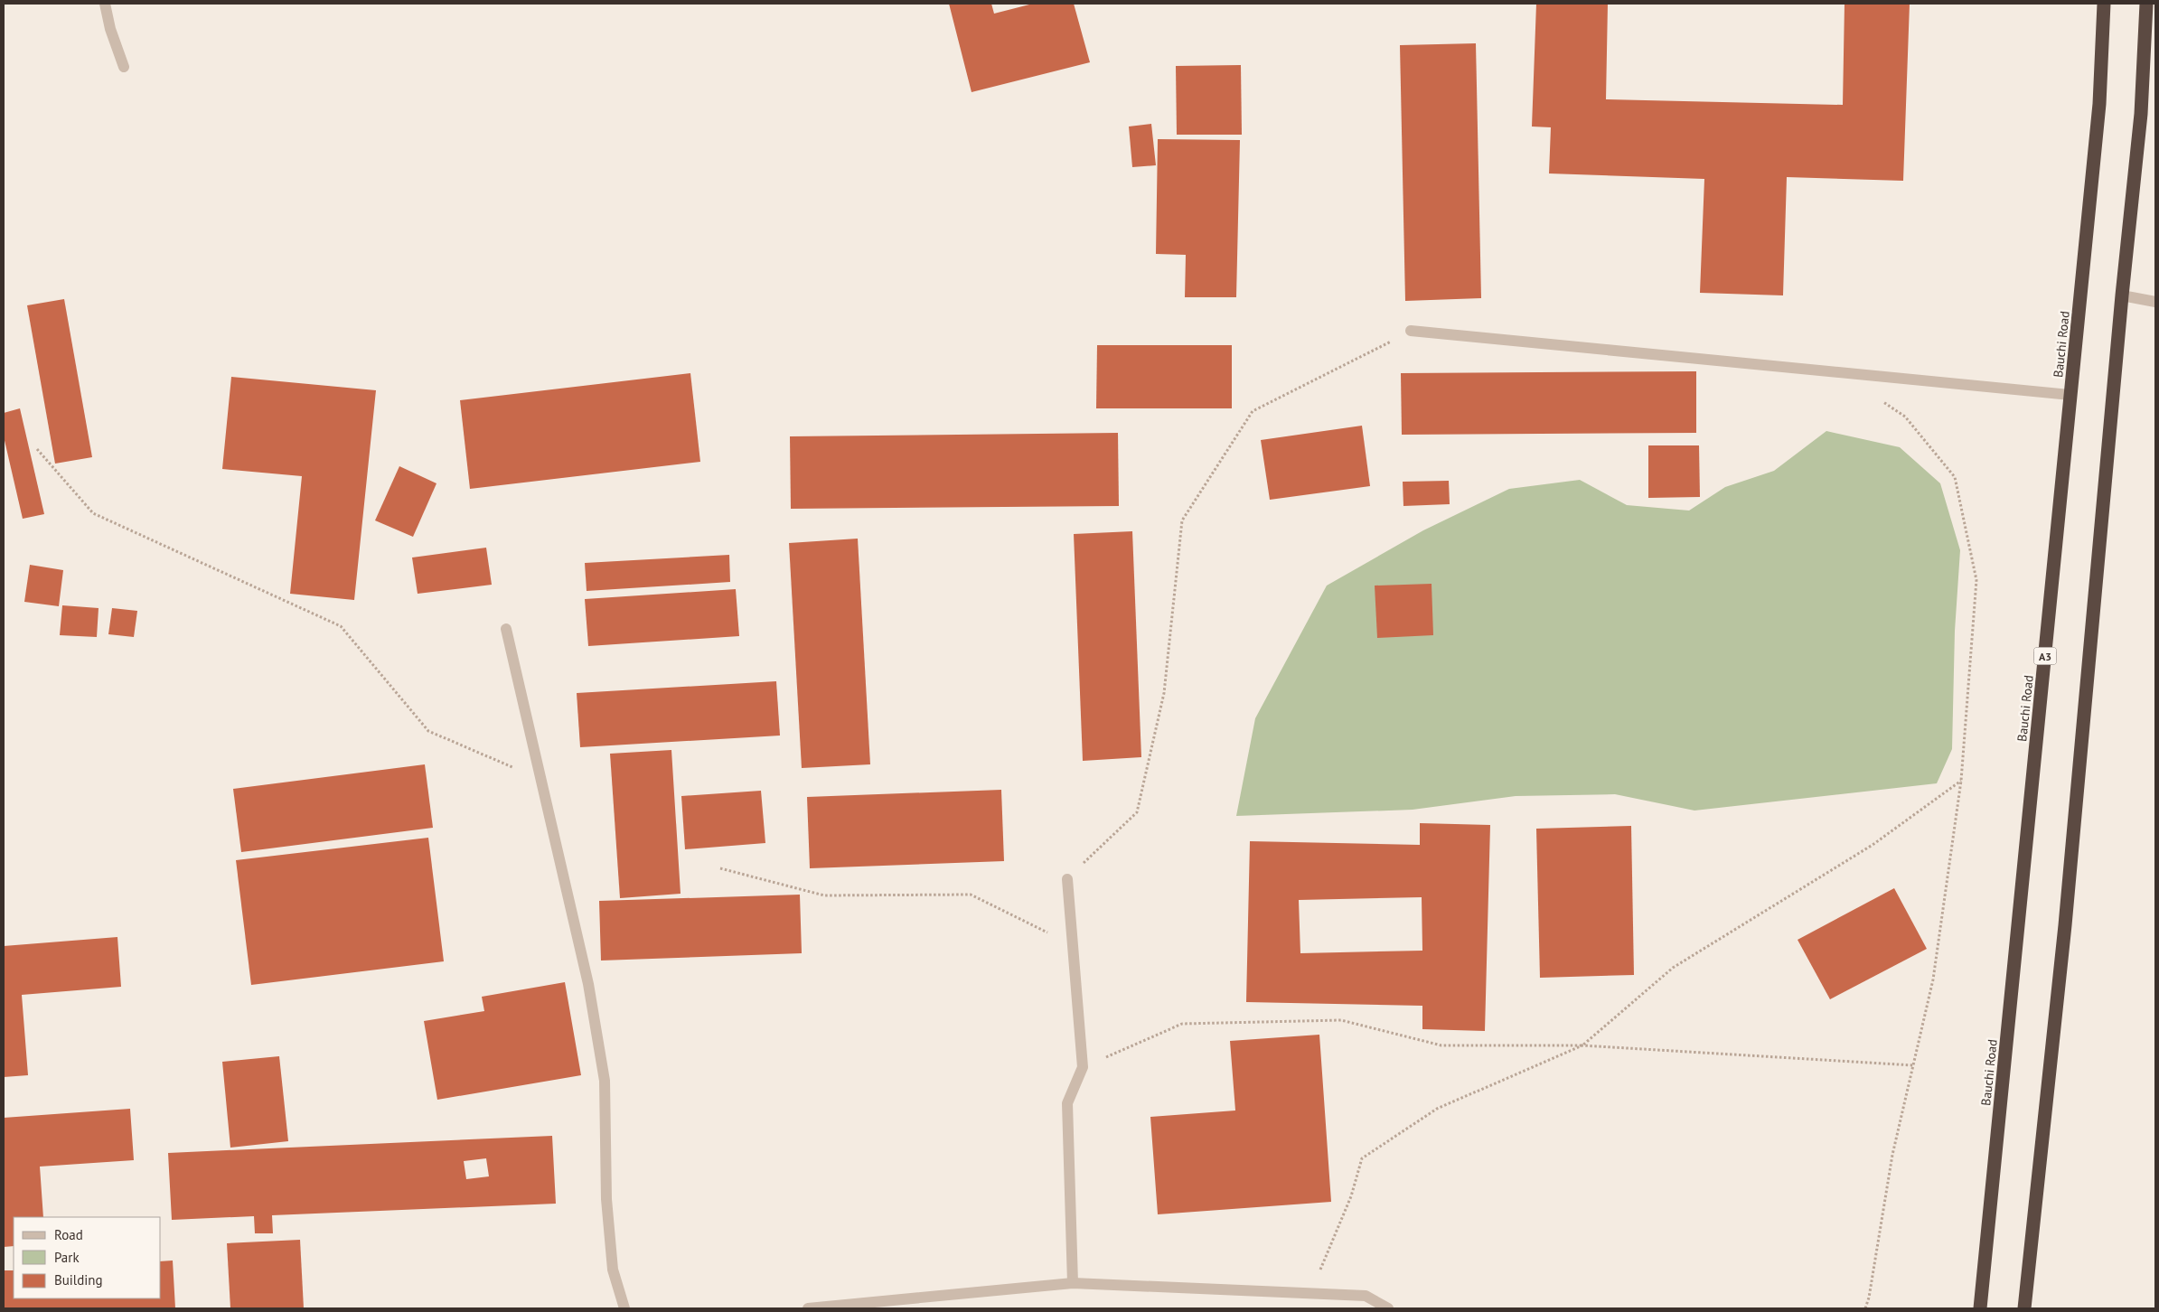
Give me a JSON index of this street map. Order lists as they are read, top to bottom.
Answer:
{
  "streets": {
    "highway": ["Bauchi Road", "A3"]
  },
  "legend": ["Road", "Park", "Building"]
}
